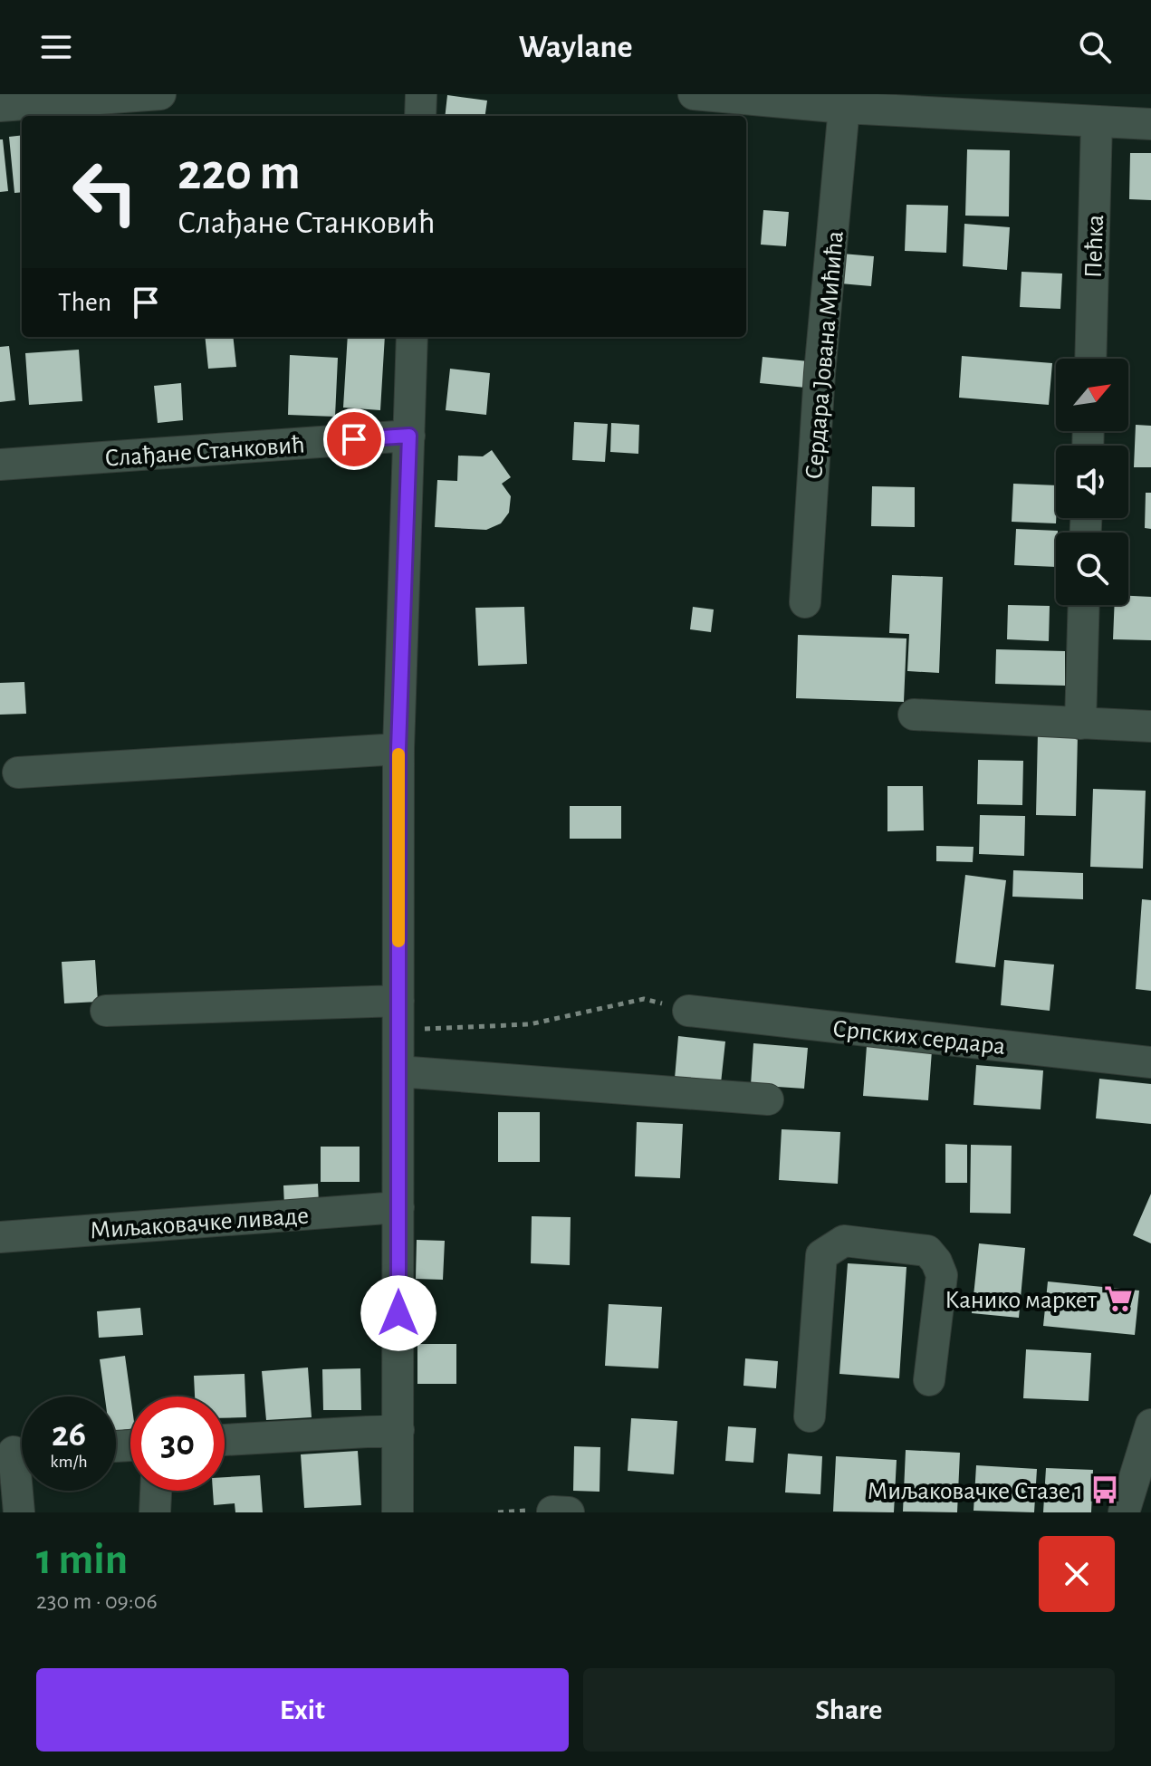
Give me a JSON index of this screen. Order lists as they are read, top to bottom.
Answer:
{
  "streets": {
    "street": [
      "Пећка",
      "Сердара Јована Мићића",
      "Слађане Станковић",
      "Српских сердара",
      "Миљаковачке ливаде"
    ]
  },
  "places": {
    "supermarket": ["Канико маркет"],
    "bus stop": ["Миљаковачке Стазе 1"]
  },
  "north": "top right",
  "page": {
    "header": "Waylane",
    "turn": ["220 m", "Слађане Станковић"],
    "then": "Then",
    "speed": "26 km/h",
    "limit": "30",
    "heading": ["1 min", "230 m · 09:06"],
    "buttons": ["Exit", "Share"]
  }
}
